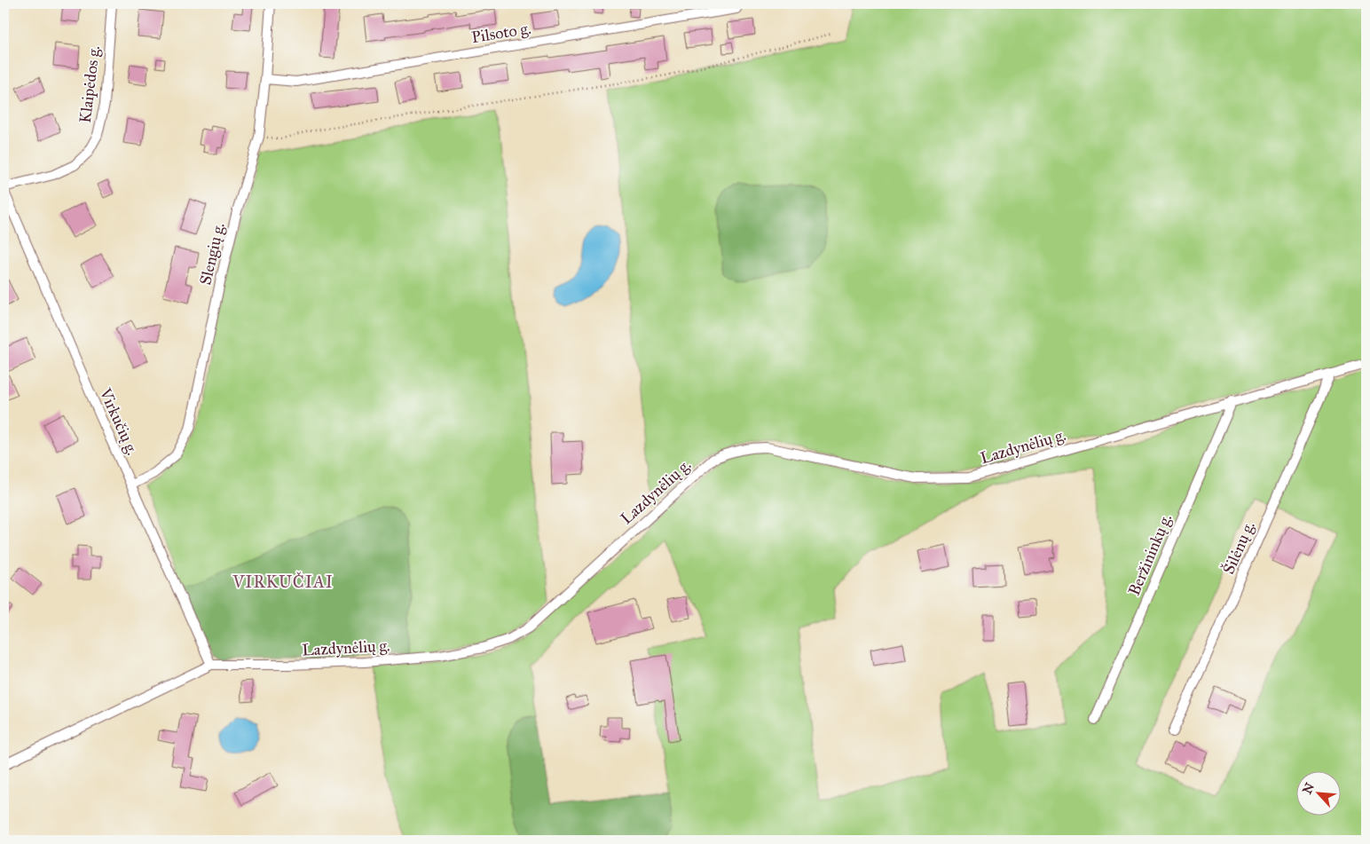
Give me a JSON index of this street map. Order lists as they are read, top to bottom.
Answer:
{
  "streets": {
    "street": [
      "Pilsoto g.",
      "Klaipėdos g.",
      "Slengių g.",
      "Virkučių g.",
      "Lazdynėlių g.",
      "Šilėnų g.",
      "Beržininkų g."
    ]
  },
  "crossings": [
    ["Pilsoto g.", "Slengių g."],
    ["Klaipėdos g.", "Virkučių g."],
    ["Slengių g.", "Virkučių g."],
    ["Virkučių g.", "Lazdynėlių g."],
    ["Lazdynėlių g.", "Šilėnų g."],
    ["Lazdynėlių g.", "Beržininkų g."]
  ],
  "districts": ["VIRKUČIAI"],
  "north": "top left"
}
